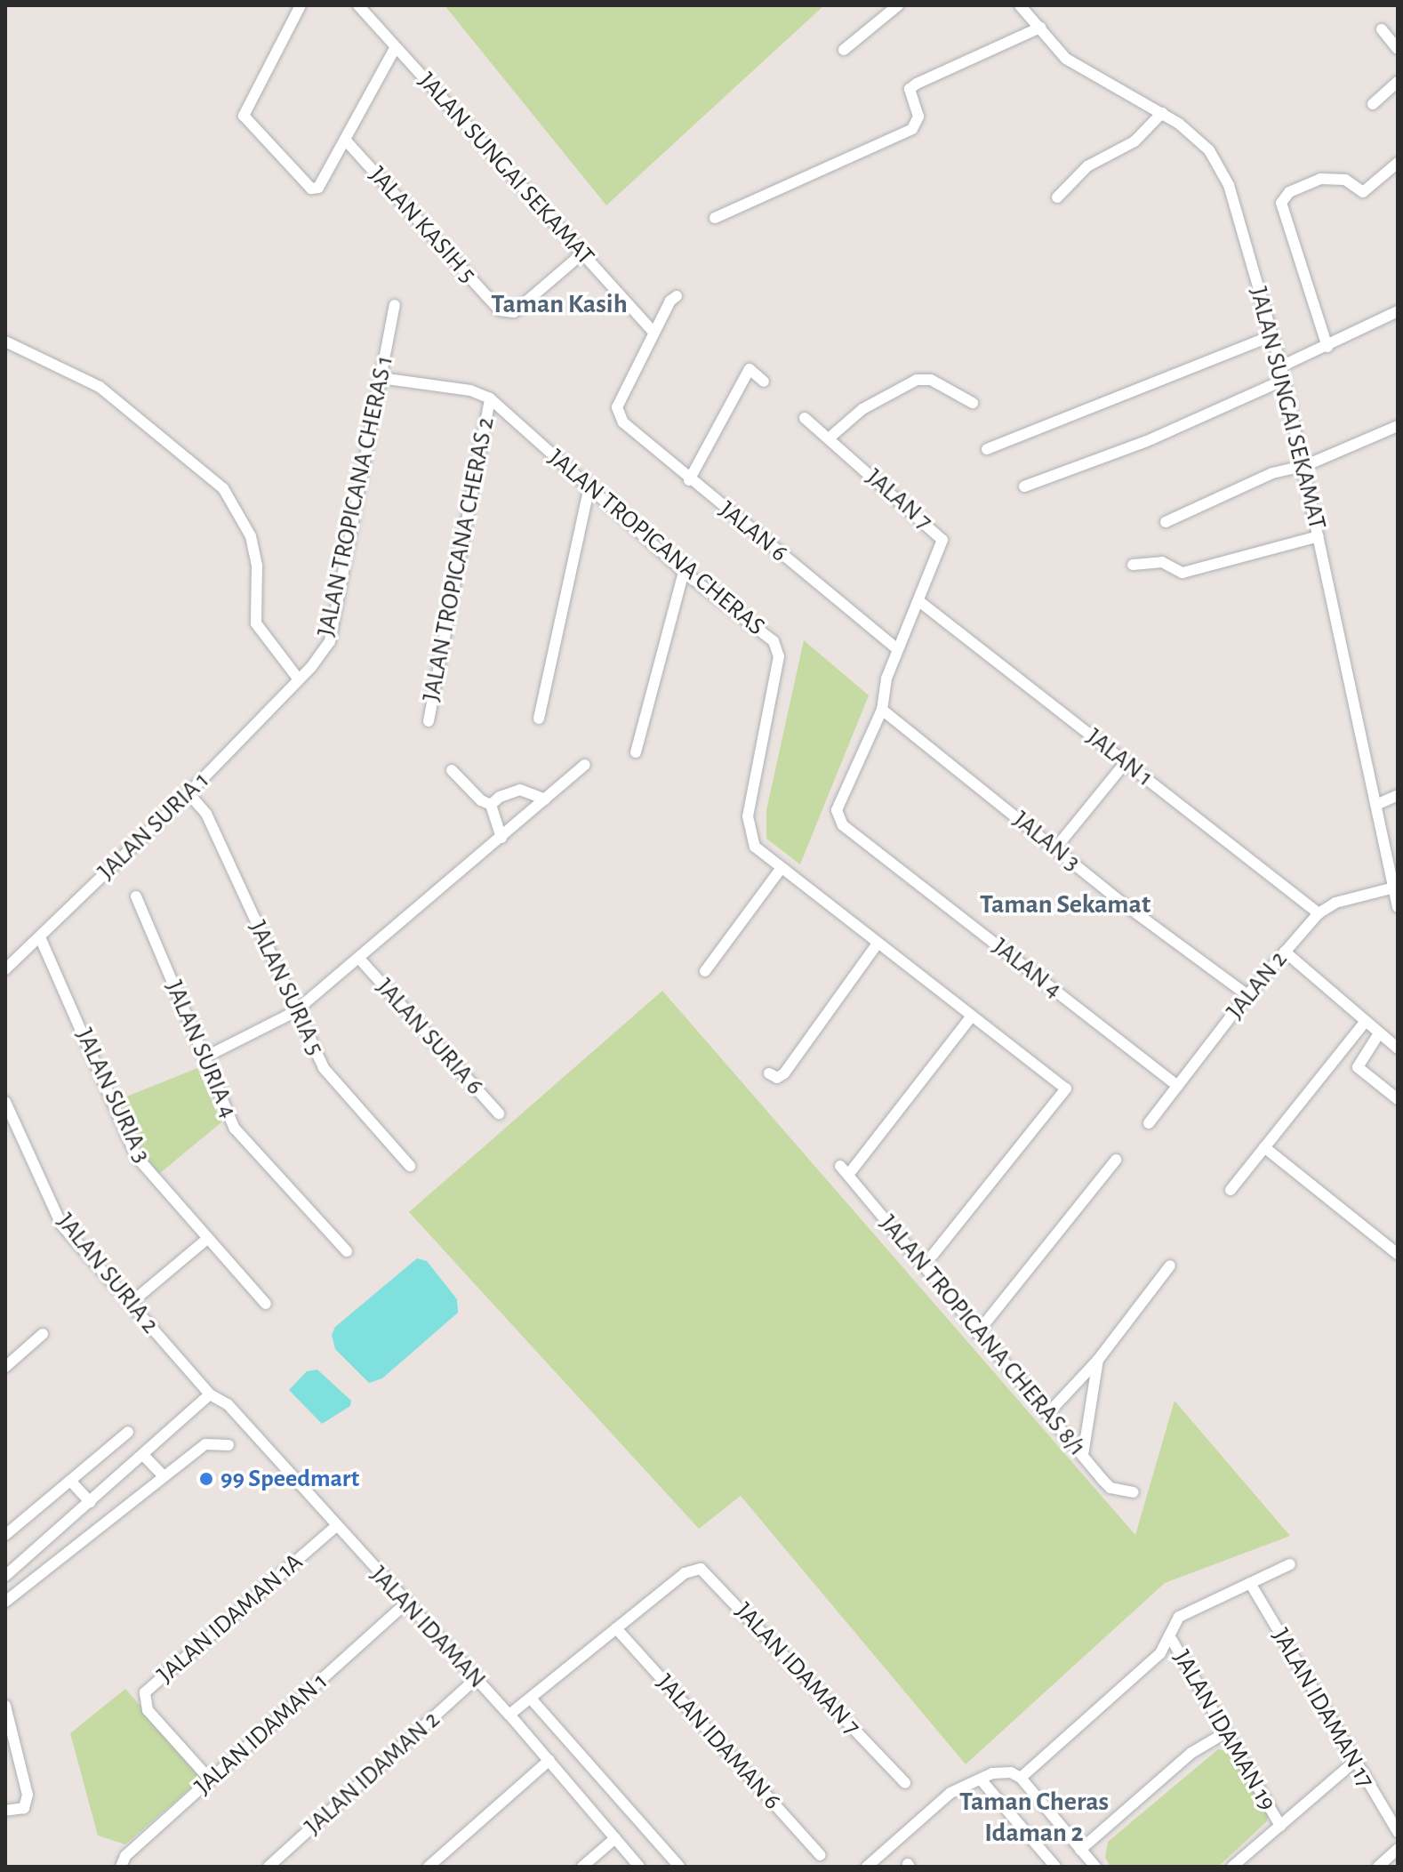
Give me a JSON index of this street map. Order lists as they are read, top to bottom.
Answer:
{
  "streets": {
    "street": [
      "JALAN SUNGAI SEKAMAT",
      "JALAN KASIH 5",
      "JALAN TROPICANA CHERAS 1",
      "JALAN 7",
      "JALAN 6",
      "JALAN TROPICANA CHERAS",
      "JALAN TROPICANA CHERAS 2",
      "JALAN 1",
      "JALAN SURIA 1",
      "JALAN 3",
      "JALAN 4",
      "JALAN 2",
      "JALAN SURIA 5",
      "JALAN SURIA 6",
      "JALAN SURIA 4",
      "JALAN SURIA 3",
      "JALAN SURIA 2",
      "JALAN TROPICANA CHERAS 8/1",
      "JALAN IDAMAN 1A",
      "JALAN IDAMAN",
      "JALAN IDAMAN 7",
      "JALAN IDAMAN 17",
      "JALAN IDAMAN 19",
      "JALAN IDAMAN 1",
      "JALAN IDAMAN 6",
      "JALAN IDAMAN 2"
    ]
  },
  "crossings": [
    ["JALAN SUNGAI SEKAMAT", "JALAN KASIH 5"],
    ["JALAN SUNGAI SEKAMAT", "JALAN 6"],
    ["JALAN SUNGAI SEKAMAT", "JALAN 2"],
    ["JALAN TROPICANA CHERAS 1", "JALAN TROPICANA CHERAS"],
    ["JALAN TROPICANA CHERAS 1", "JALAN SURIA 1"],
    ["JALAN 7", "JALAN 1"],
    ["JALAN TROPICANA CHERAS", "JALAN TROPICANA CHERAS 2"],
    ["JALAN TROPICANA CHERAS", "JALAN TROPICANA CHERAS 8/1"],
    ["JALAN 1", "JALAN 2"],
    ["JALAN SURIA 1", "JALAN SURIA 5"],
    ["JALAN SURIA 1", "JALAN SURIA 3"],
    ["JALAN 3", "JALAN 4"],
    ["JALAN 3", "JALAN 2"],
    ["JALAN 4", "JALAN 2"],
    ["JALAN SURIA 2", "JALAN IDAMAN"],
    ["JALAN IDAMAN 1A", "JALAN IDAMAN"],
    ["JALAN IDAMAN 1A", "JALAN IDAMAN 1"],
    ["JALAN IDAMAN", "JALAN IDAMAN 1"],
    ["JALAN IDAMAN", "JALAN IDAMAN 2"],
    ["JALAN IDAMAN 7", "JALAN IDAMAN 6"]
  ],
  "districts": ["Taman Kasih", "Taman Sekamat", "Taman Cheras Idaman 2"],
  "places": ["99 Speedmart"]
}
